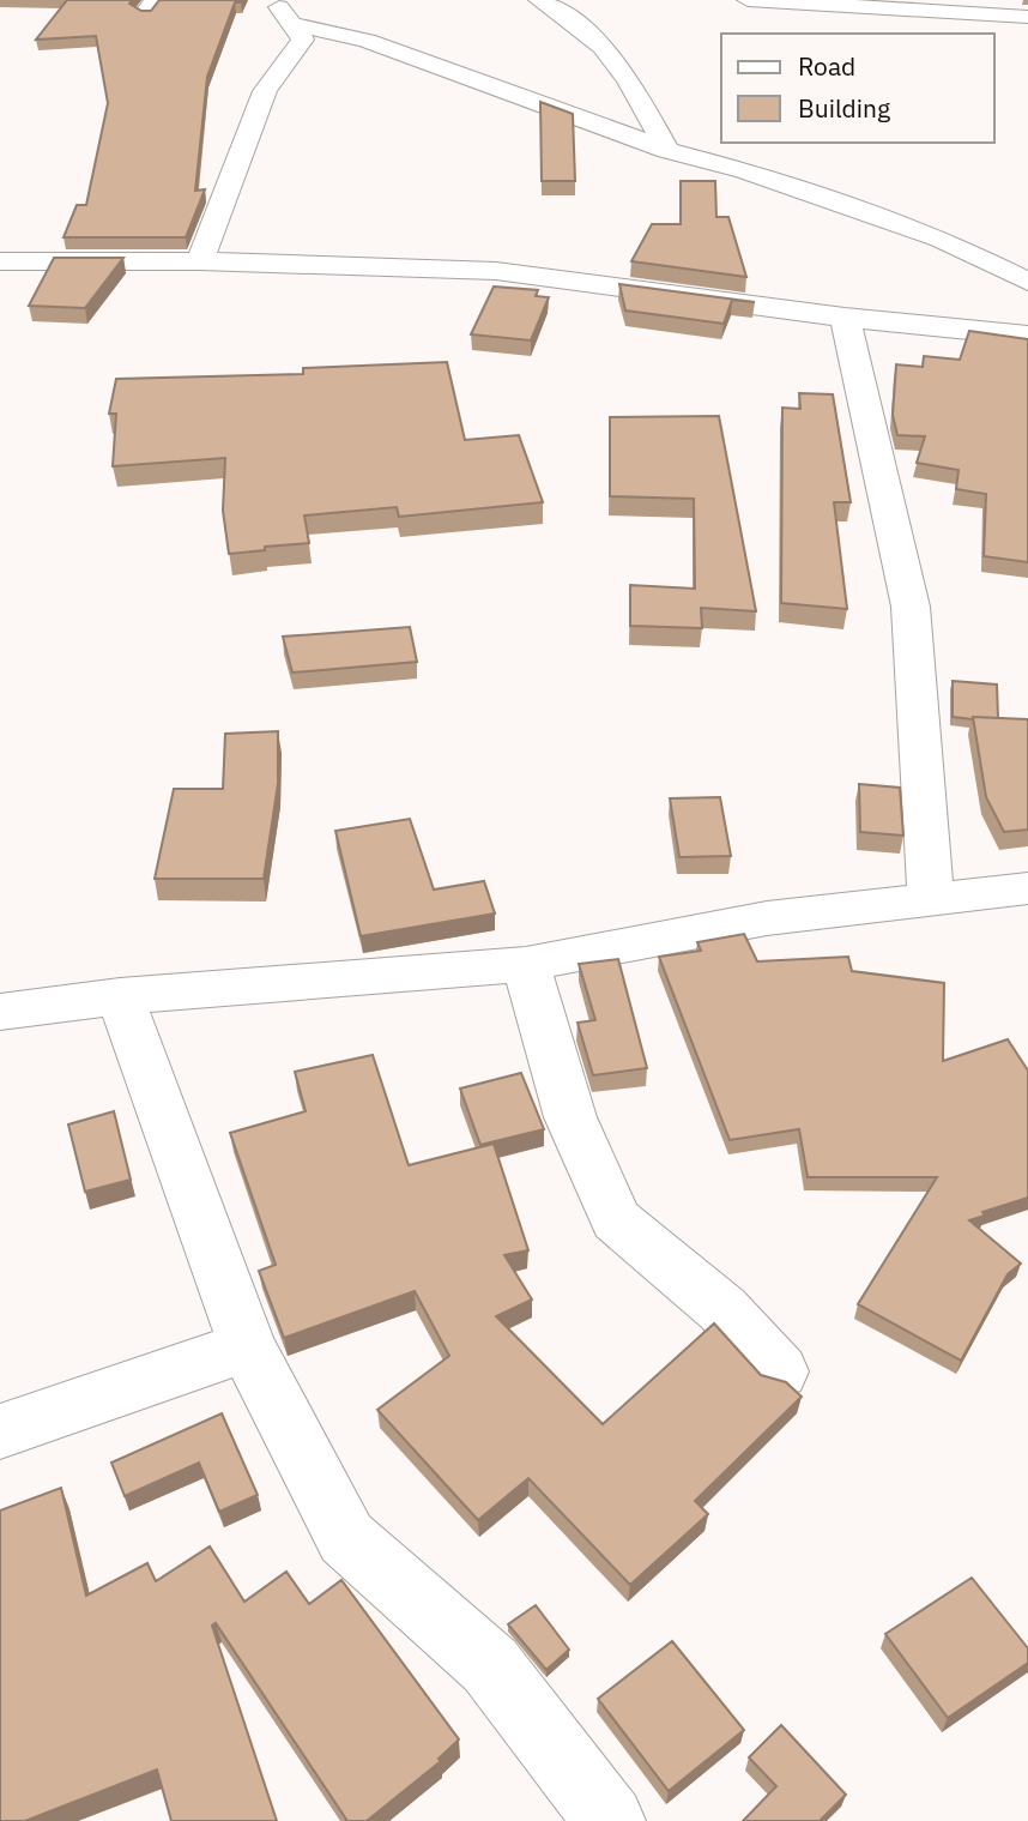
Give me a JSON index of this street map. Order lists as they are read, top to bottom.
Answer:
{
  "legend": ["Road", "Building"]
}
